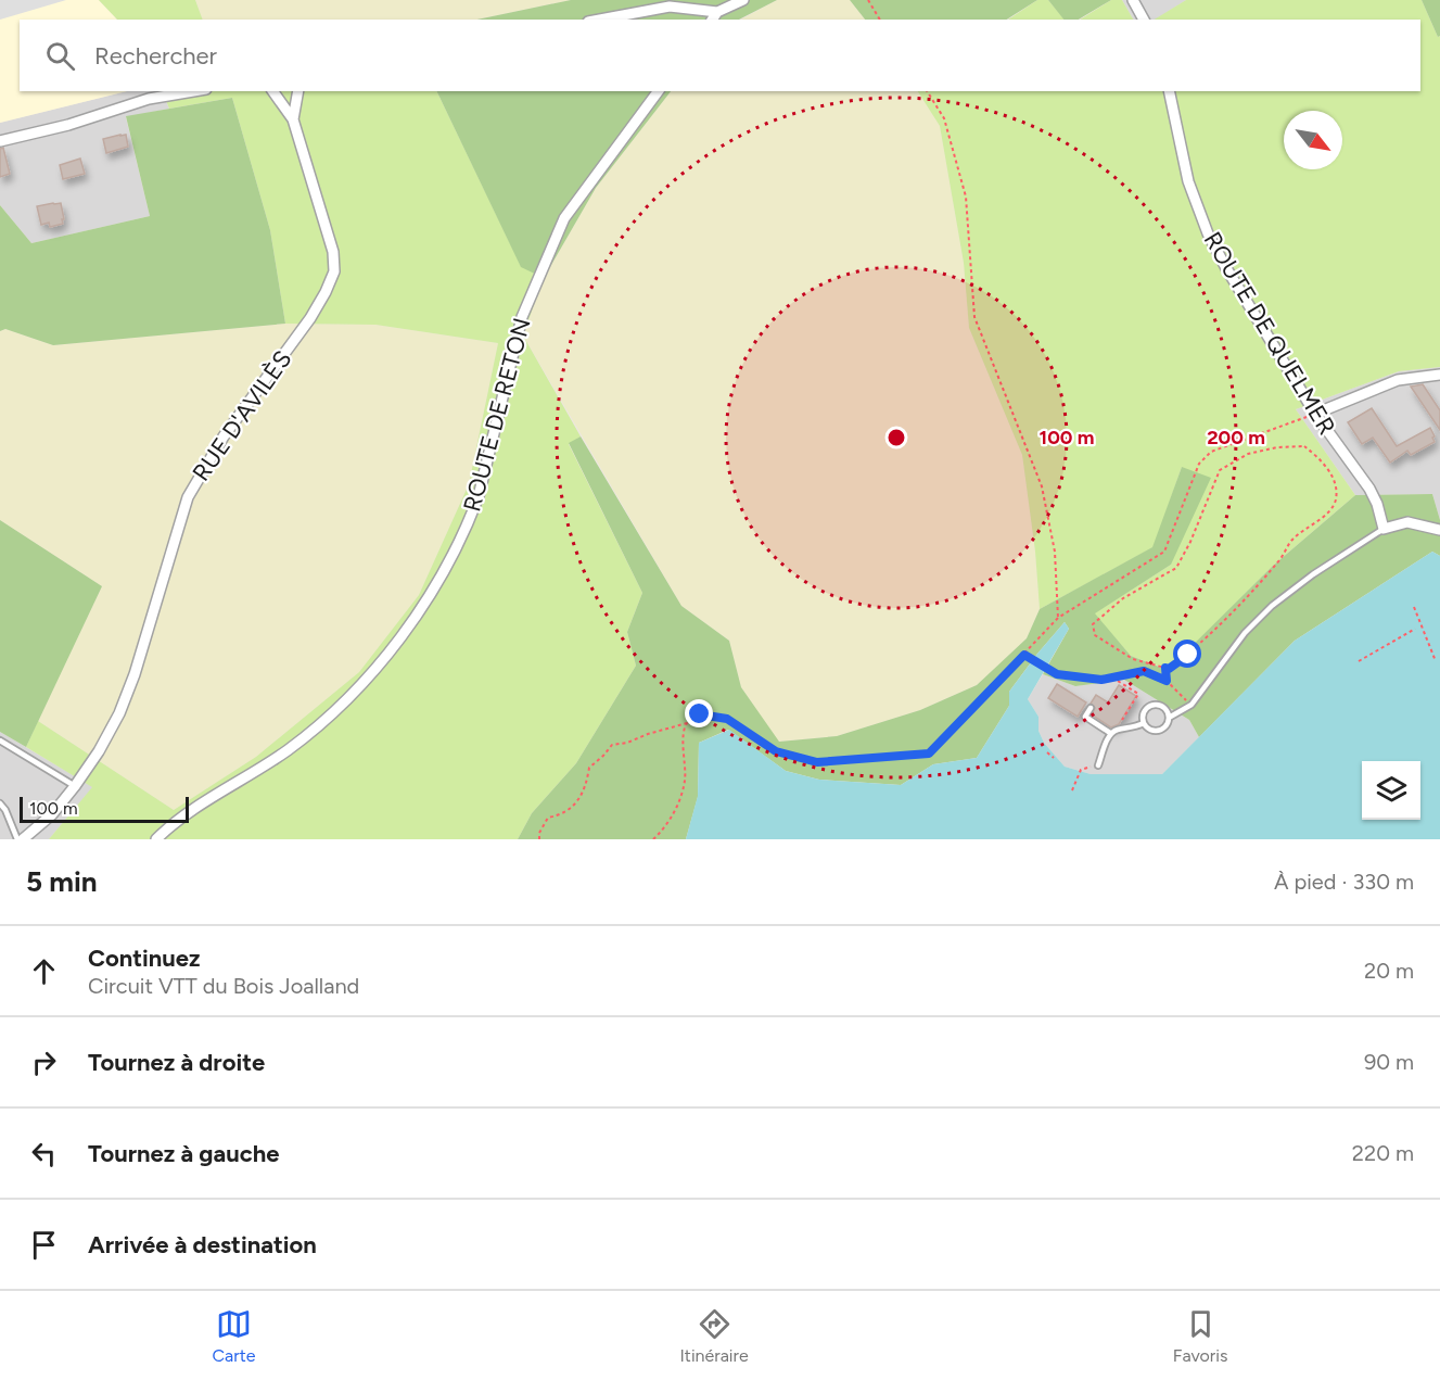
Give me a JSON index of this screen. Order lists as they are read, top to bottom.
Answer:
{
  "streets": {
    "street": ["ROUTE DE QUELMER", "ROUTE DE RETON", "RUE D'AVILÈS"]
  },
  "scale_bar": "100 m",
  "north": "bottom right",
  "page": {
    "search": "Rechercher",
    "scale": "100 m",
    "heading": ["5 min", "À pied · 330 m"],
    "list": [
      ["Continuez", "Circuit VTT du Bois Joalland", "20 m"],
      ["Tournez à droite", "90 m"],
      ["Tournez à gauche", "220 m"],
      "Arrivée à destination"
    ],
    "nav": ["Carte", "Itinéraire", "Favoris"]
  },
  "rings": ["100 m", "200 m"]
}
